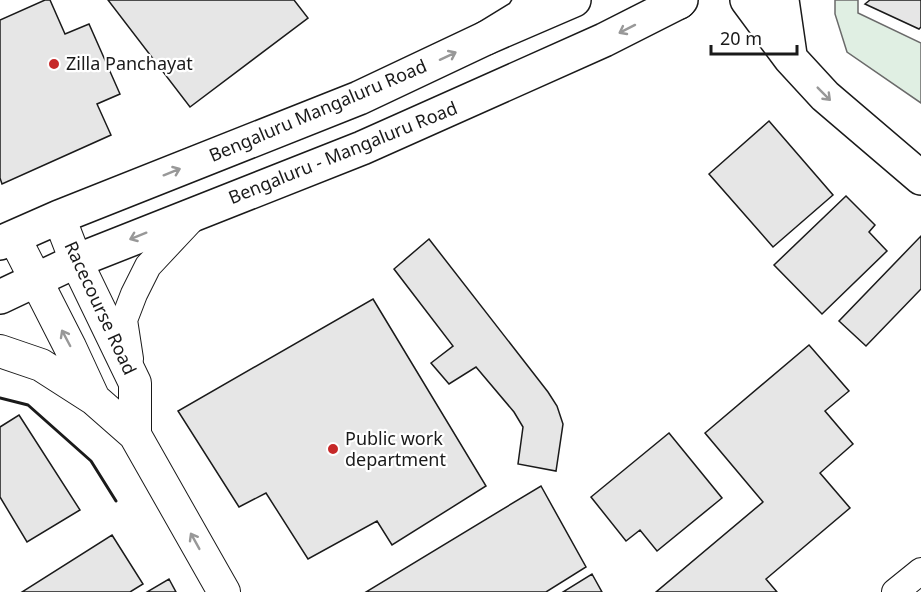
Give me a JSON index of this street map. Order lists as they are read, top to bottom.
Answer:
{
  "streets": {
    "main road": ["Bengaluru Mangaluru Road", "Bengaluru - Mangaluru Road"],
    "street": ["Racecourse Road"]
  },
  "crossings": [
    ["Bengaluru Mangaluru Road", "Racecourse Road"],
    ["Bengaluru - Mangaluru Road", "Racecourse Road"]
  ],
  "one_way": ["Bengaluru Mangaluru Road", "Bengaluru - Mangaluru Road", "Racecourse Road"],
  "places": ["Zilla Panchayat", "Public work department"],
  "scale_bar": "20 m"
}
